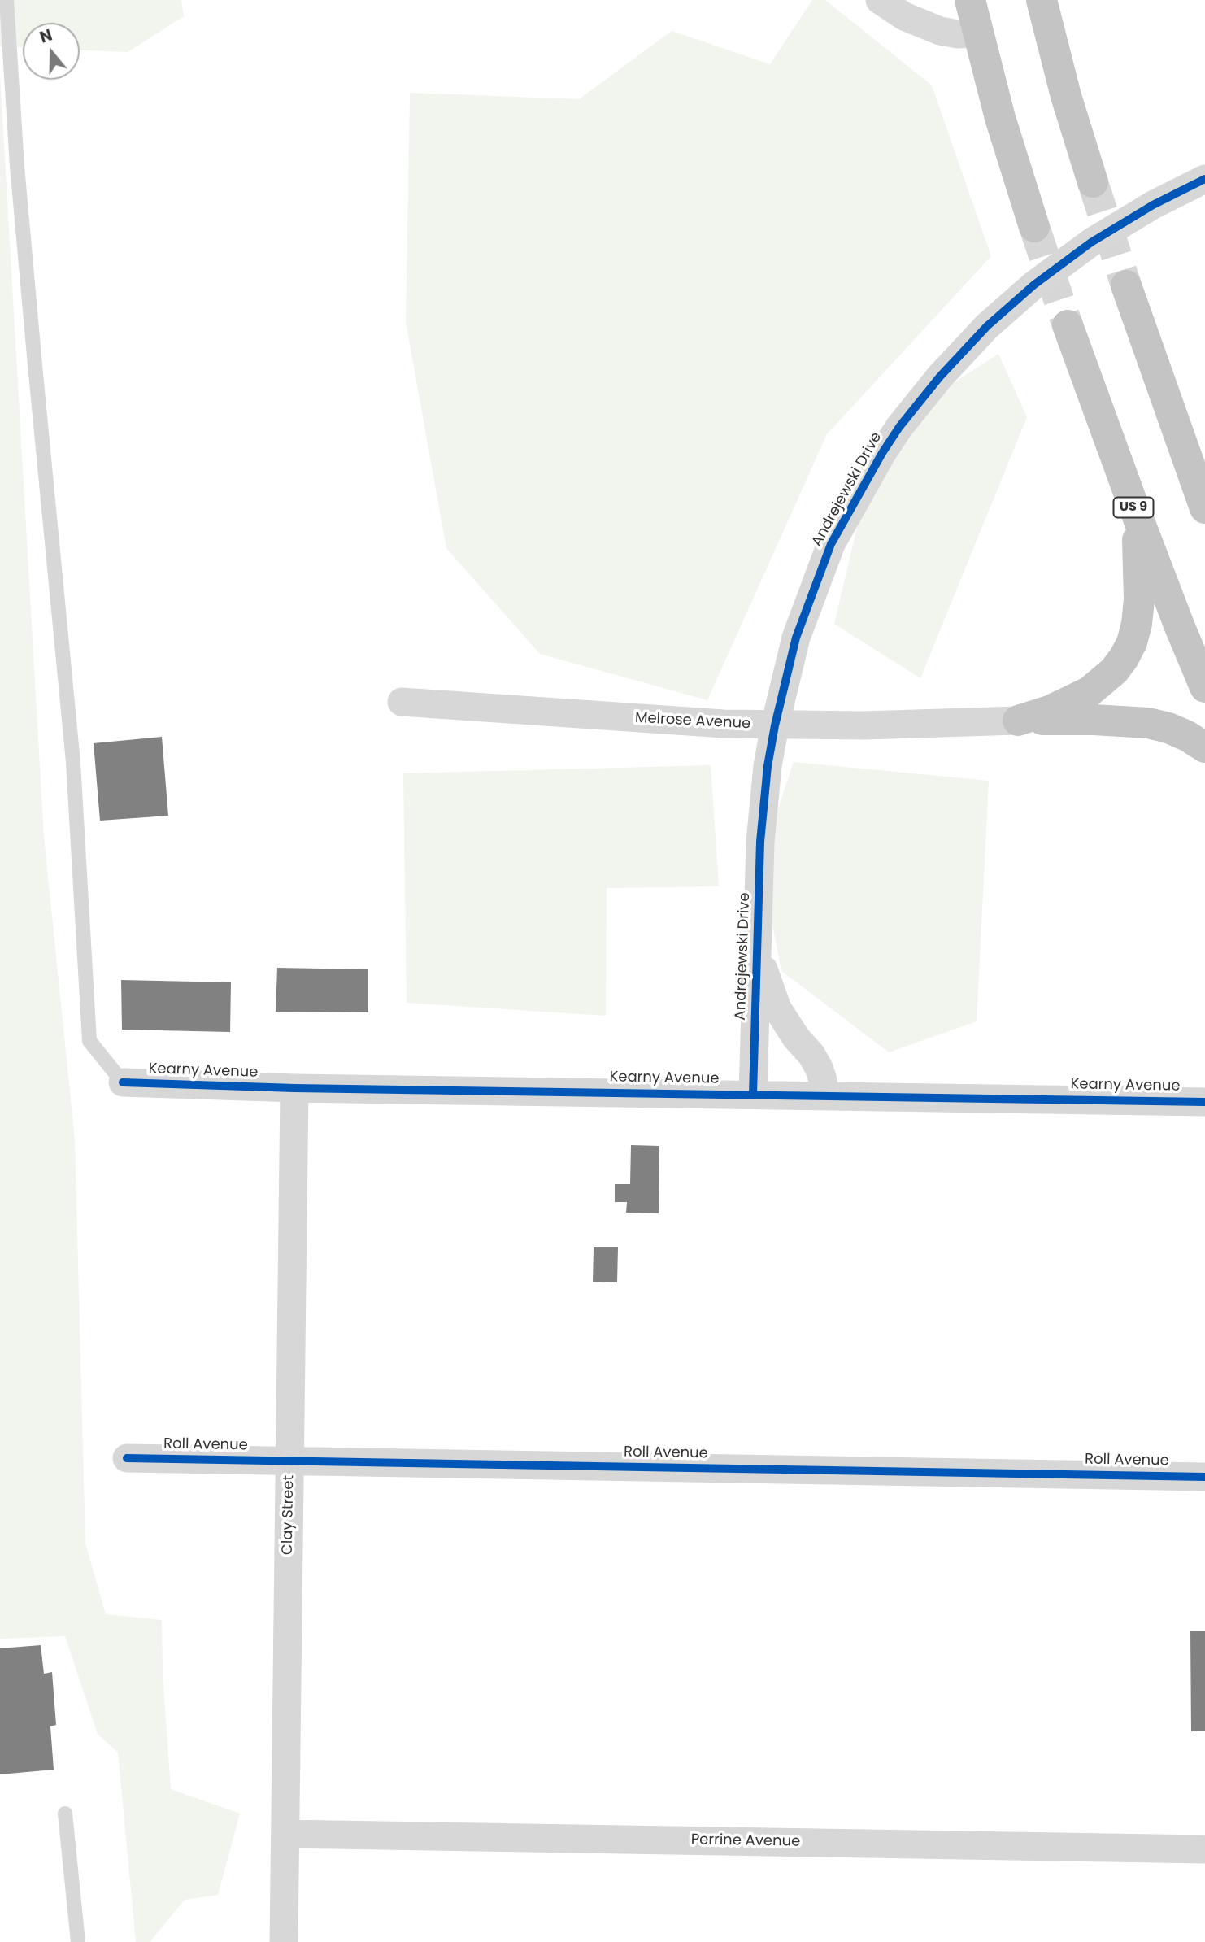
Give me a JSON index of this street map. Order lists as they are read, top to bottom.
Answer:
{
  "streets": {
    "highway": ["US 9"],
    "street": [
      "Andrejewski Drive",
      "Melrose Avenue",
      "Kearny Avenue",
      "Roll Avenue",
      "Clay Street",
      "Perrine Avenue"
    ]
  },
  "crossings": [
    ["Andrejewski Drive", "Melrose Avenue"],
    ["Andrejewski Drive", "Kearny Avenue"],
    ["Kearny Avenue", "Clay Street"],
    ["Roll Avenue", "Clay Street"],
    ["Clay Street", "Perrine Avenue"]
  ],
  "north": "top"
}
